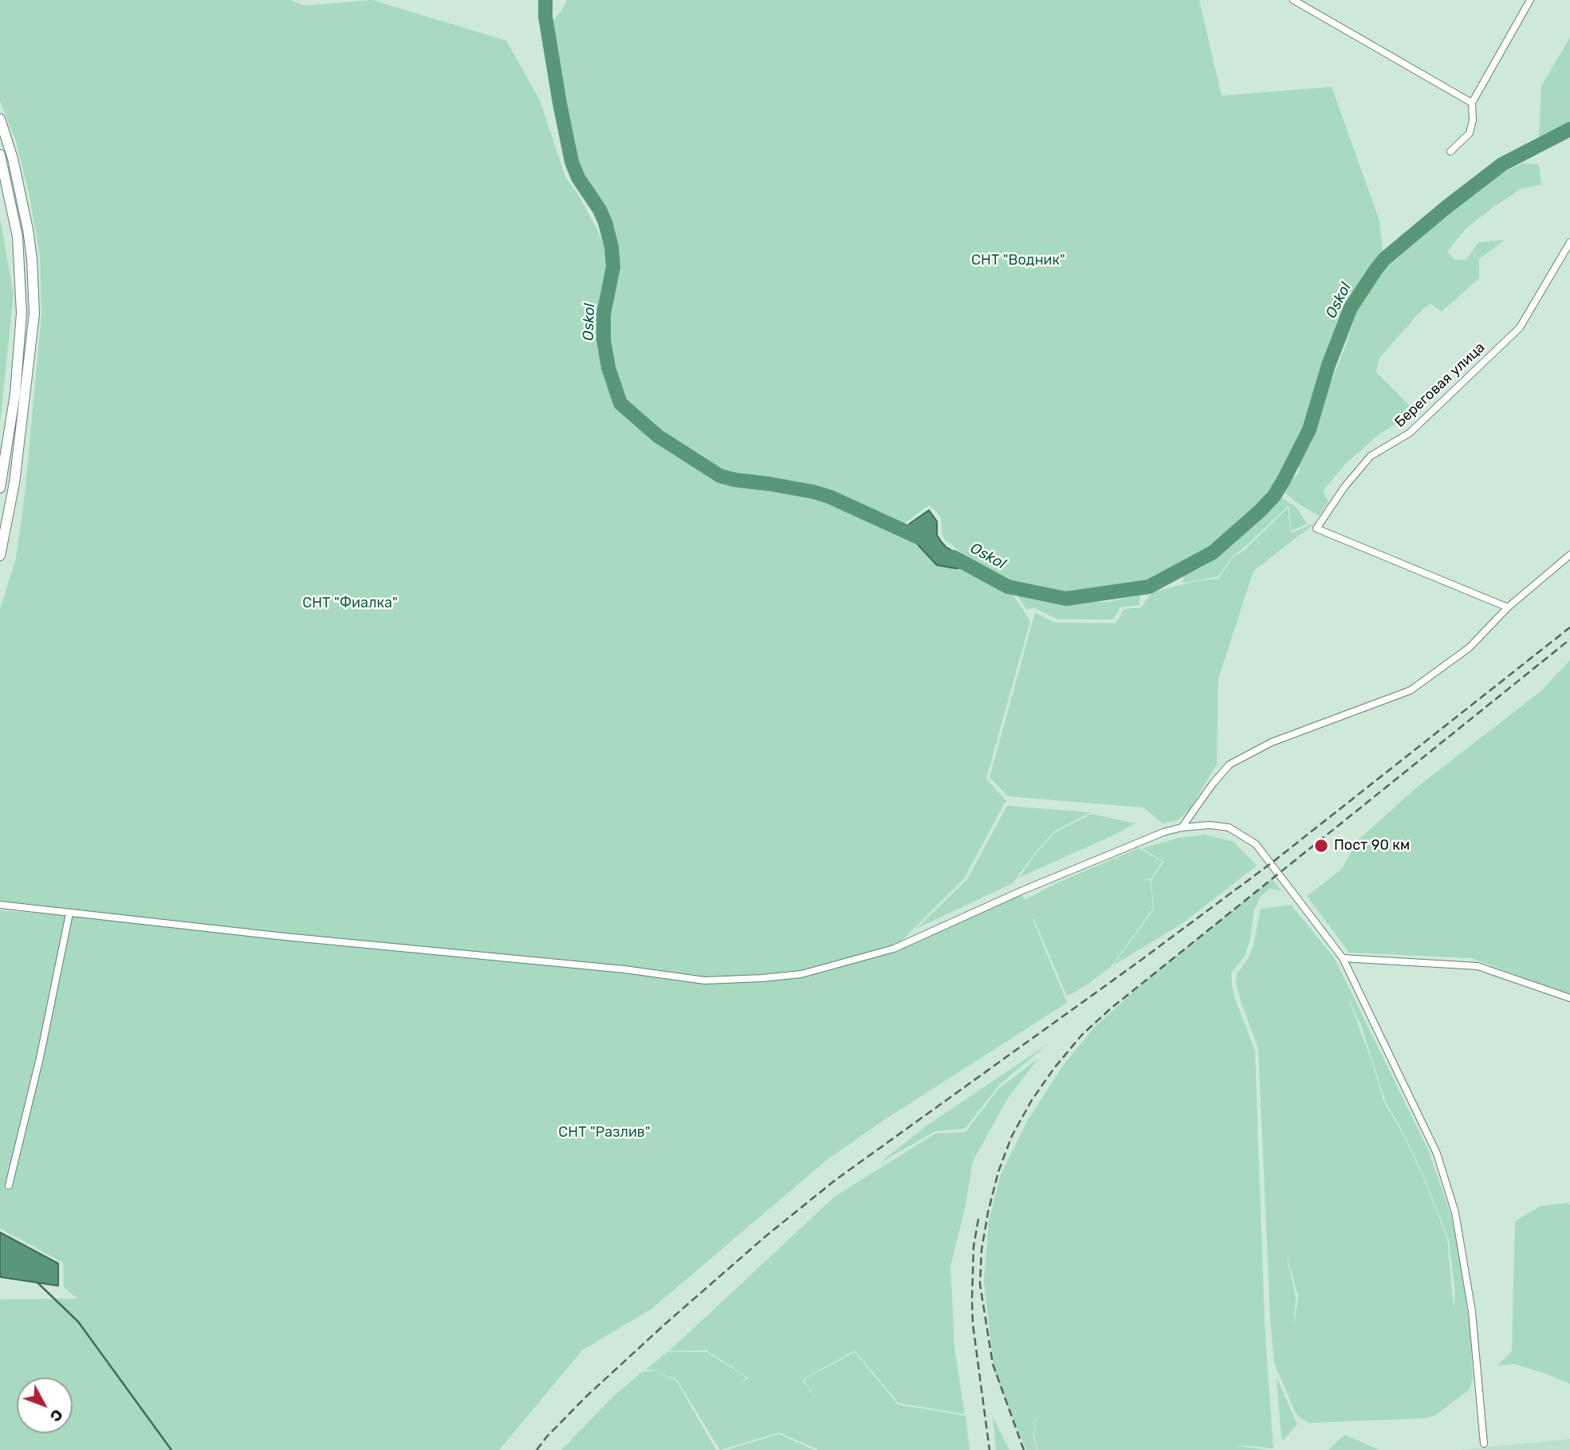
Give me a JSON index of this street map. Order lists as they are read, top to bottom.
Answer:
{
  "streets": {
    "street": ["Береговая улица"]
  },
  "water": ["Oskol"],
  "parks": ["СНТ \"Водник\"", "СНТ \"Фиалка\"", "СНТ \"Разлив\""],
  "places": ["Пост 90 км"],
  "north": "bottom right"
}
